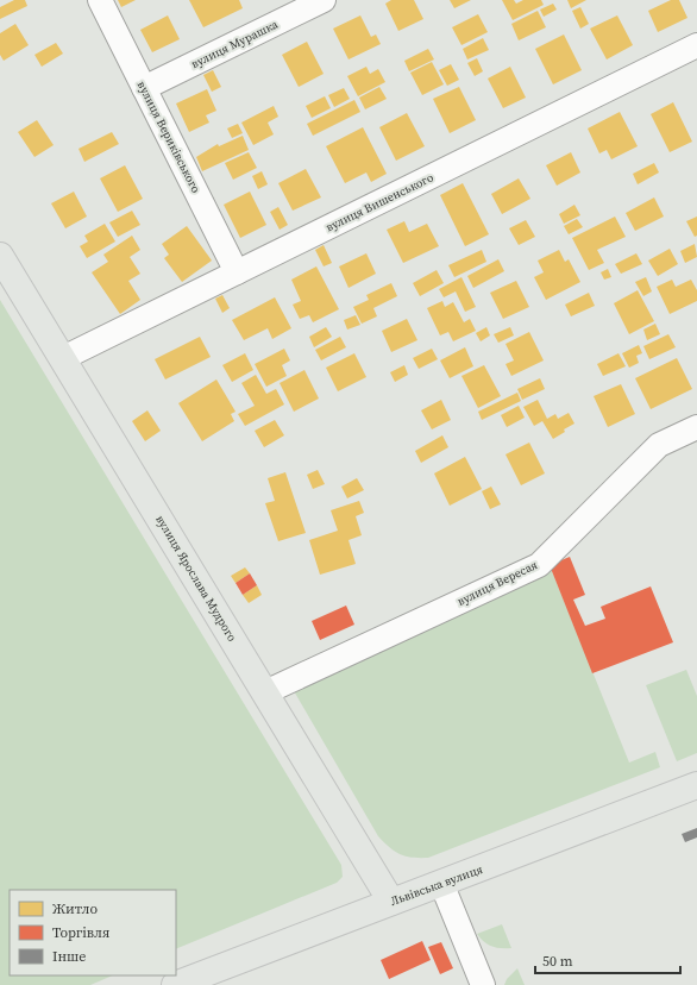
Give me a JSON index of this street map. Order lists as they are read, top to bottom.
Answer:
{
  "streets": {
    "main road": ["вулиця Ярослава Мудрого", "Львівська вулиця"],
    "street": [
      "вулиця Мурашка",
      "вулиця Вериківського",
      "вулиця Вишенського",
      "вулиця Вересая"
    ]
  },
  "crossings": [
    ["вулиця Мурашка", "вулиця Вериківського"],
    ["вулиця Вериківського", "вулиця Вишенського"],
    ["вулиця Вишенського", "вулиця Ярослава Мудрого"],
    ["вулиця Ярослава Мудрого", "вулиця Вересая"],
    ["вулиця Ярослава Мудрого", "Львівська вулиця"]
  ],
  "legend": ["Житло", "Торгівля", "Інше"],
  "scale_bar": "50 m"
}
